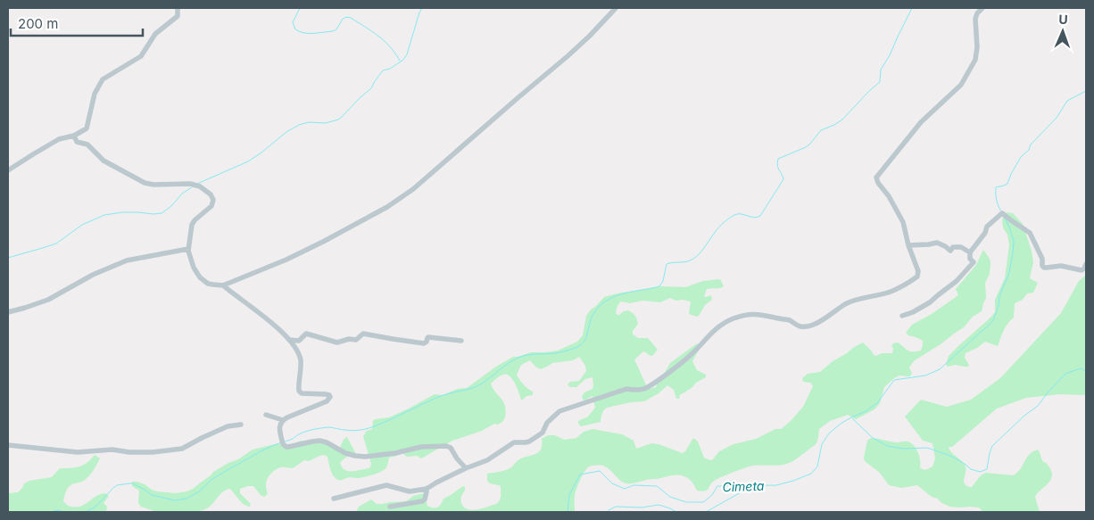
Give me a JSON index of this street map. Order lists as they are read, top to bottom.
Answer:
{
  "water": ["Cimeta"],
  "scale_bar": "200 m",
  "north": "top"
}
